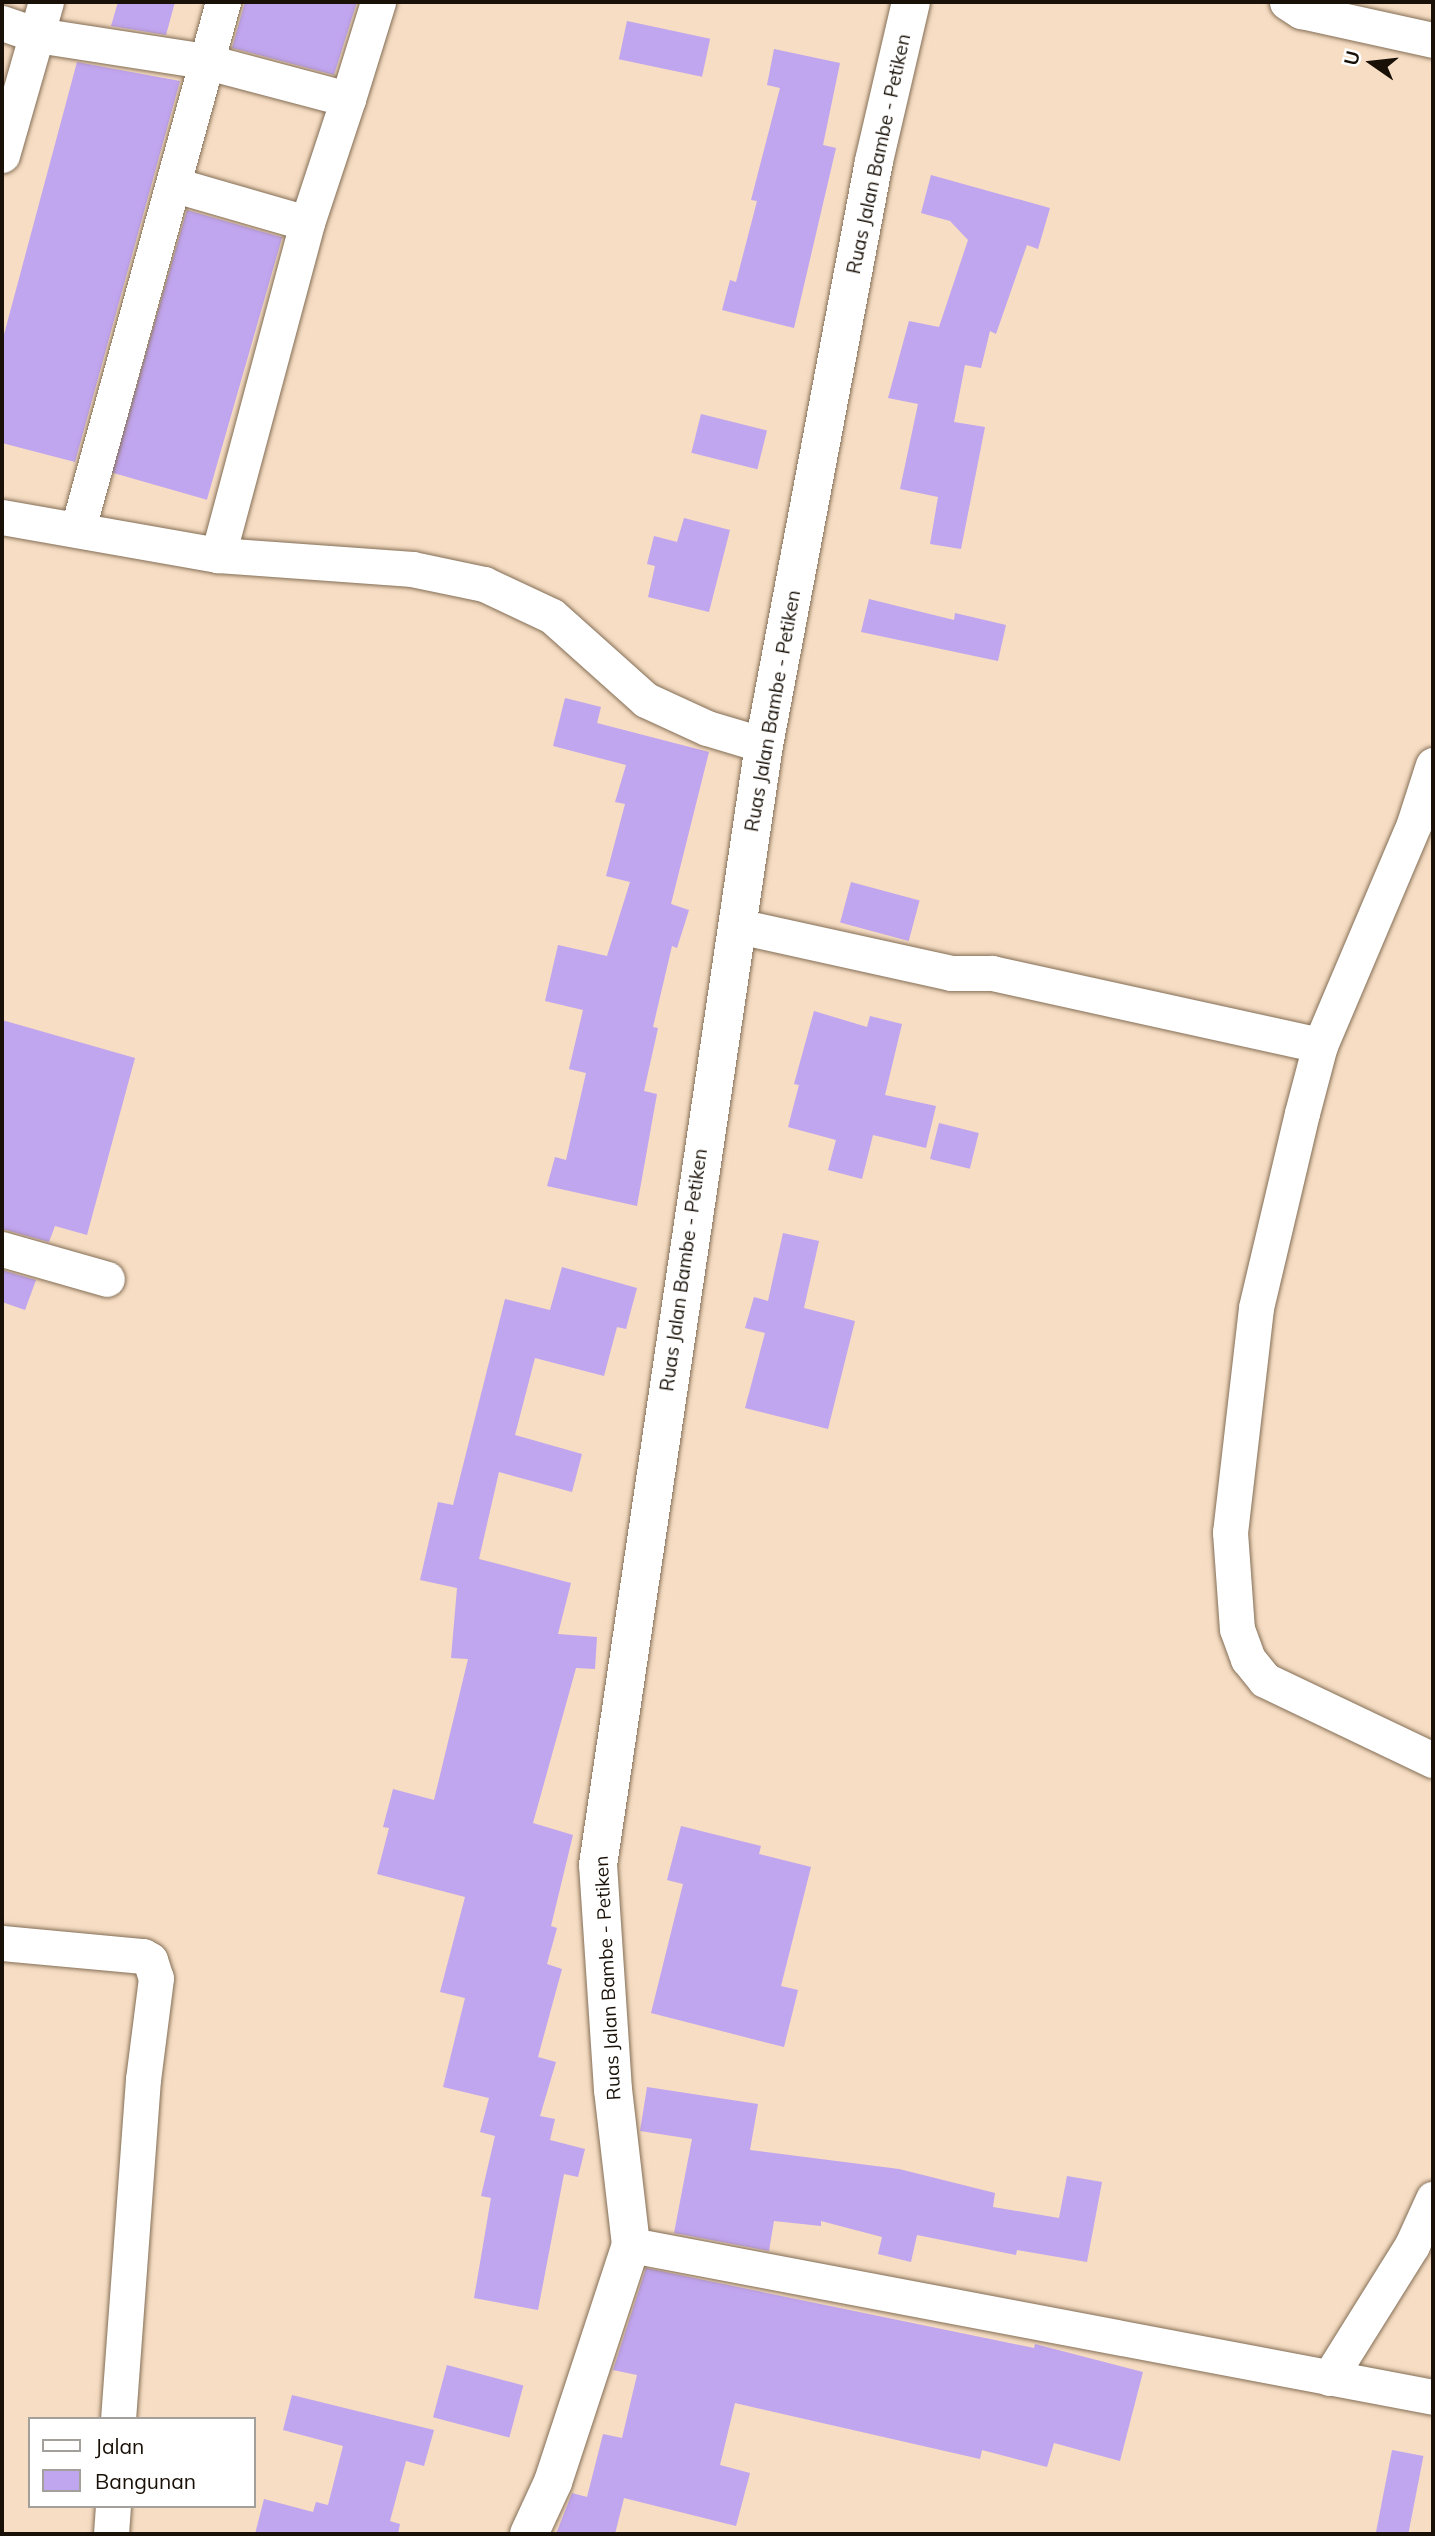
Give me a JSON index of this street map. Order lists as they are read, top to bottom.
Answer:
{
  "streets": {
    "main road": ["Ruas Jalan Bambe - Petiken"]
  },
  "legend": ["Jalan", "Bangunan"],
  "north": "left"
}
